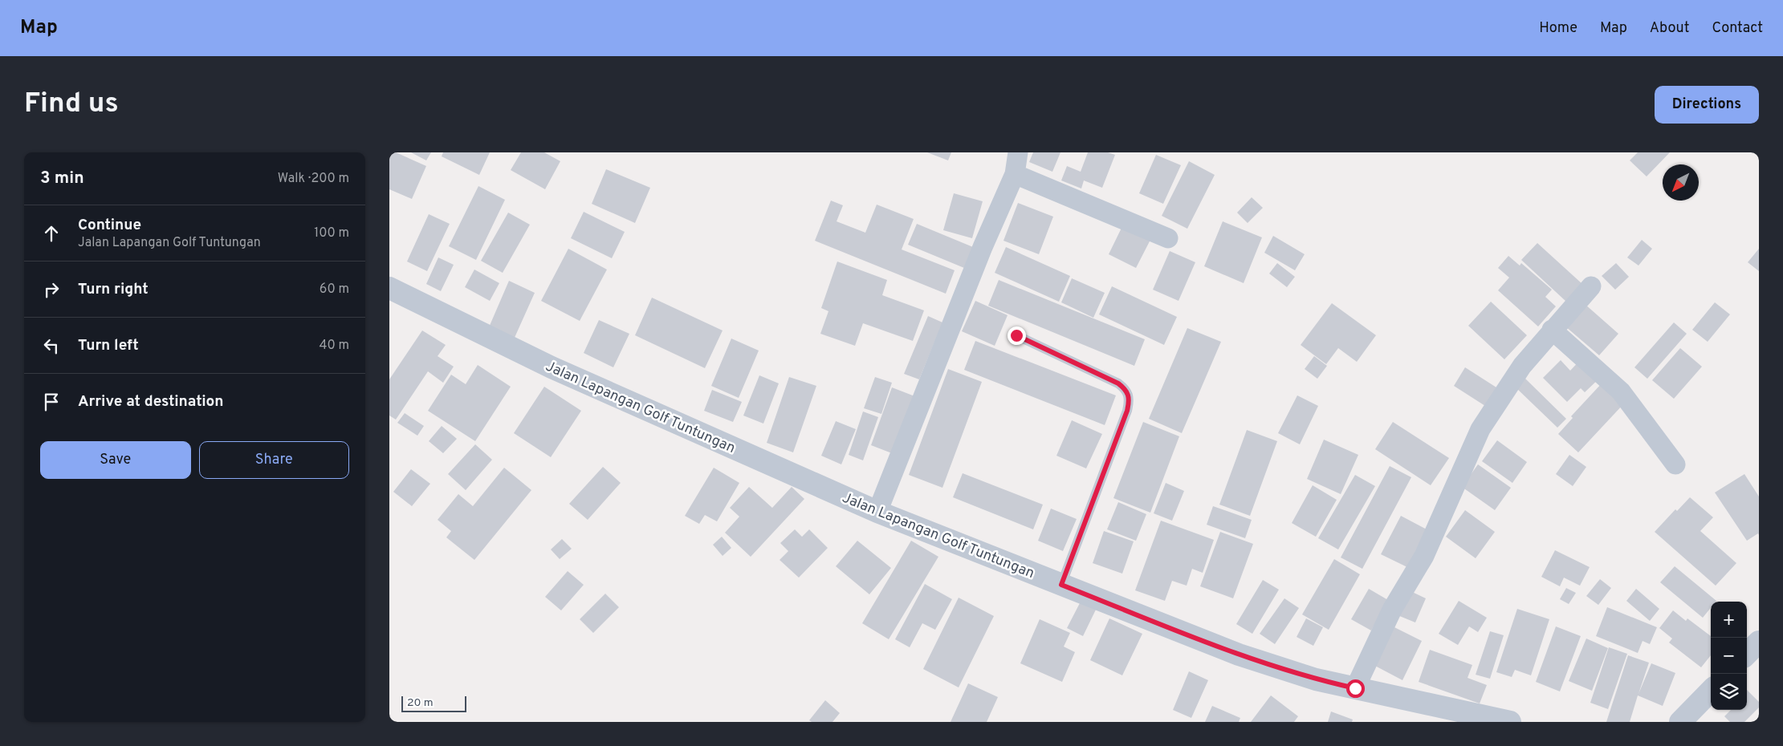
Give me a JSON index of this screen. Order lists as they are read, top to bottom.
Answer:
{
  "streets": {
    "street": ["Jalan Lapangan Golf Tuntungan"]
  },
  "scale_bar": "20 m",
  "north": "bottom left",
  "page": {
    "header": "Map",
    "nav": [
      "Home",
      "Map",
      "About",
      "Contact"
    ],
    "buttons": [
      "Directions",
      ["Save", "Share"]
    ],
    "title": "Find us",
    "heading": ["3 min", "Walk · 200 m"],
    "list": [
      ["Continue", "Jalan Lapangan Golf Tuntungan", "100 m"],
      ["Turn right", "60 m"],
      ["Turn left", "40 m"],
      "Arrive at destination"
    ],
    "map_buttons": ["+", "−"],
    "scale": "20 m"
  }
}
